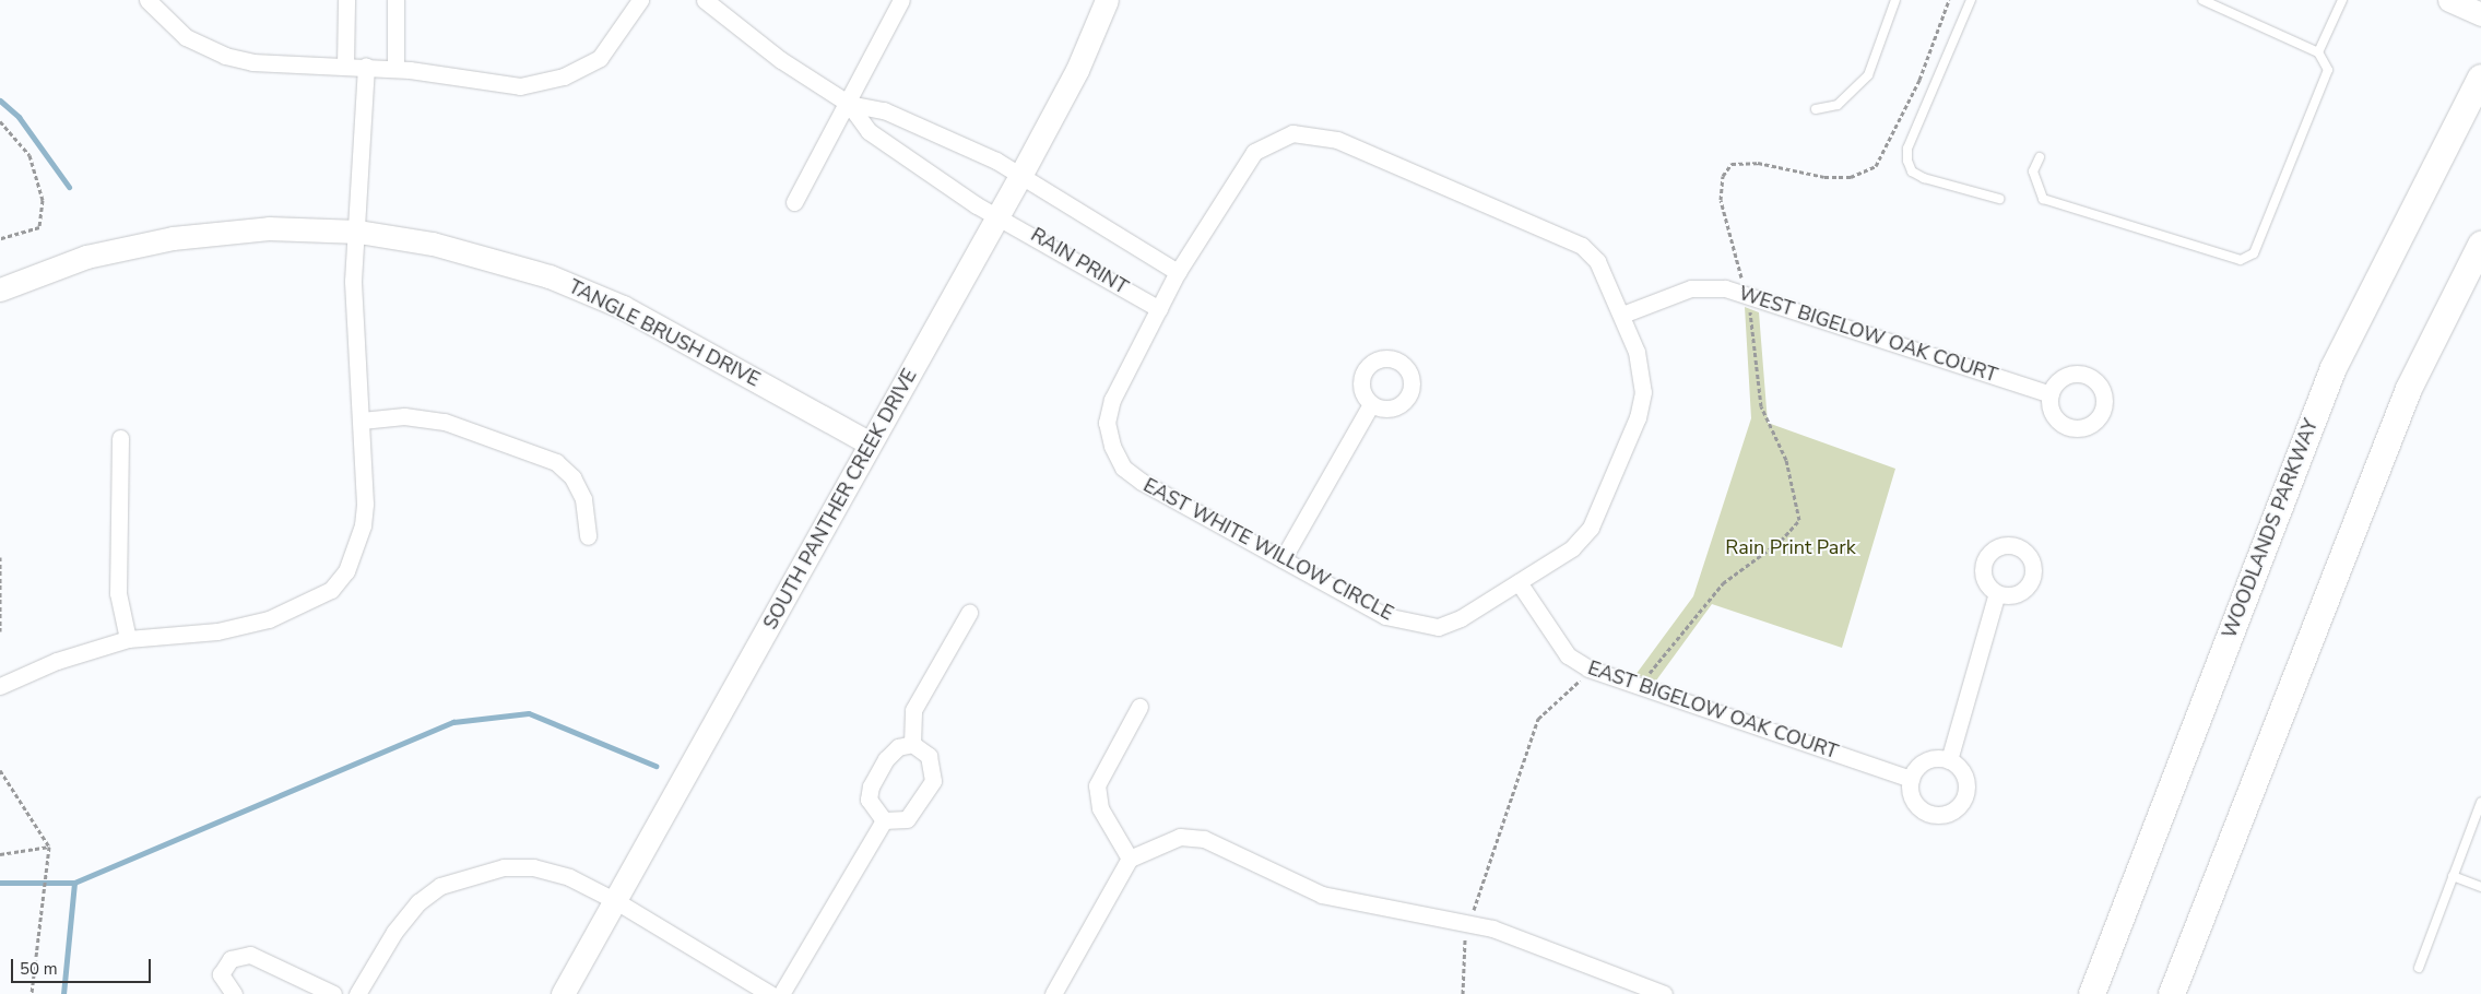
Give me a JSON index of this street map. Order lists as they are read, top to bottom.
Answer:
{
  "streets": {
    "main road": ["WOODLANDS PARKWAY"],
    "street": [
      "RAIN PRINT",
      "TANGLE BRUSH DRIVE",
      "WEST BIGELOW OAK COURT",
      "SOUTH PANTHER CREEK DRIVE",
      "EAST WHITE WILLOW CIRCLE",
      "EAST BIGELOW OAK COURT"
    ]
  },
  "crossings": [
    ["RAIN PRINT", "SOUTH PANTHER CREEK DRIVE"],
    ["RAIN PRINT", "EAST WHITE WILLOW CIRCLE"],
    ["TANGLE BRUSH DRIVE", "SOUTH PANTHER CREEK DRIVE"],
    ["WEST BIGELOW OAK COURT", "EAST WHITE WILLOW CIRCLE"],
    ["EAST WHITE WILLOW CIRCLE", "EAST BIGELOW OAK COURT"]
  ],
  "parks": ["Rain Print Park"],
  "scale_bar": "50 m"
}
